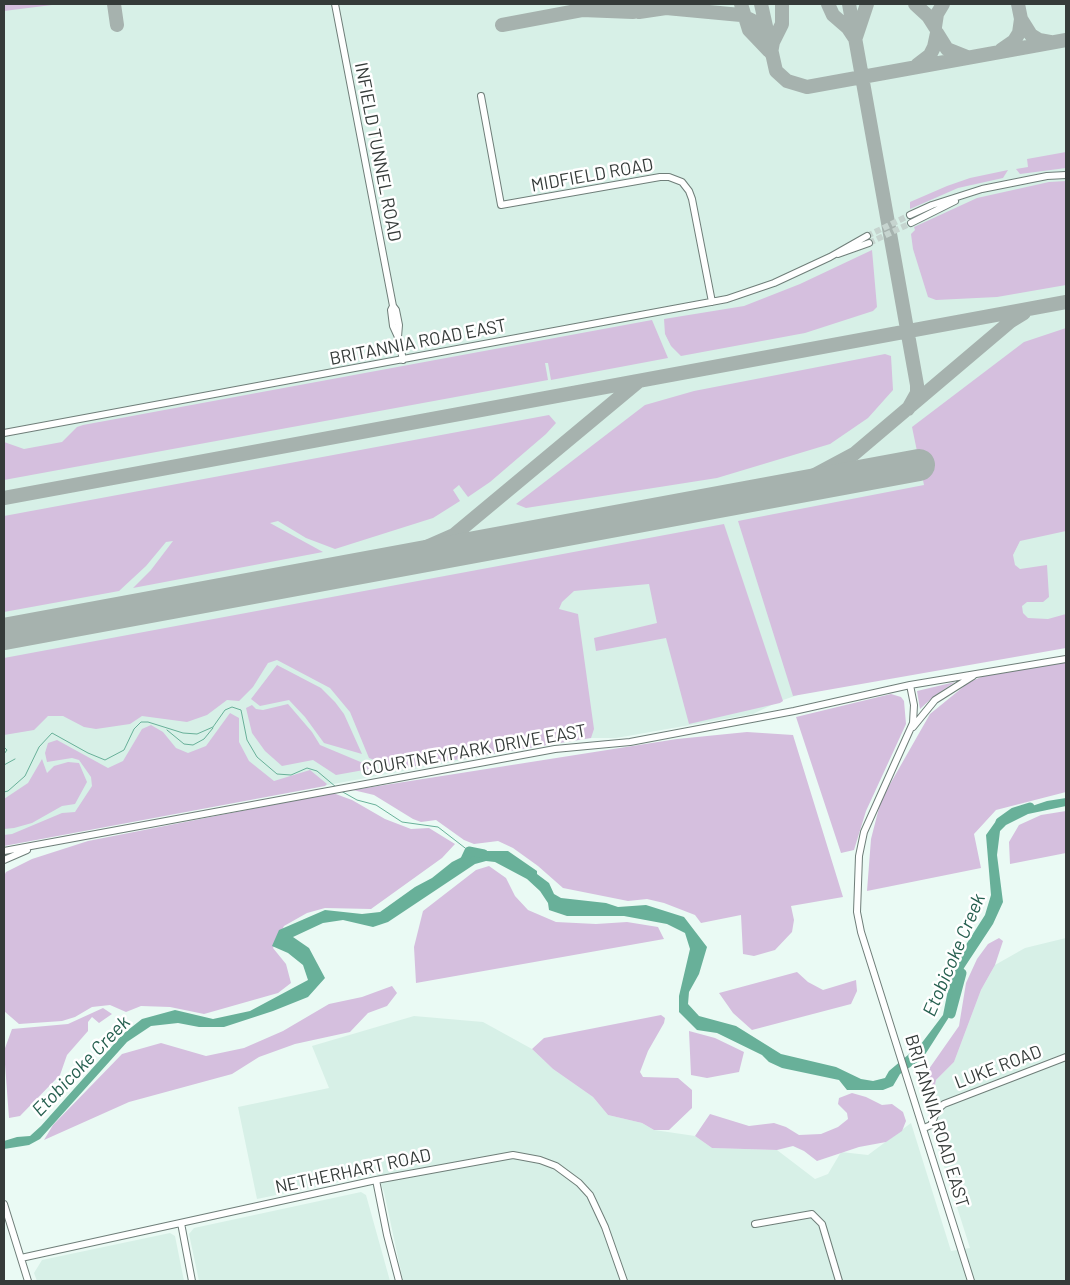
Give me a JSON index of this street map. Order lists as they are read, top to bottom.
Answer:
{
  "streets": {
    "street": [
      "INFIELD TUNNEL ROAD",
      "MIDFIELD ROAD",
      "BRITANNIA ROAD EAST",
      "COURTNEYPARK DRIVE EAST",
      "LUKE ROAD",
      "NETHERHART ROAD"
    ]
  },
  "crossings": [
    ["INFIELD TUNNEL ROAD", "BRITANNIA ROAD EAST"],
    ["MIDFIELD ROAD", "BRITANNIA ROAD EAST"],
    ["BRITANNIA ROAD EAST", "COURTNEYPARK DRIVE EAST"],
    ["BRITANNIA ROAD EAST", "LUKE ROAD"]
  ],
  "water": ["Etobicoke Creek"]
}
